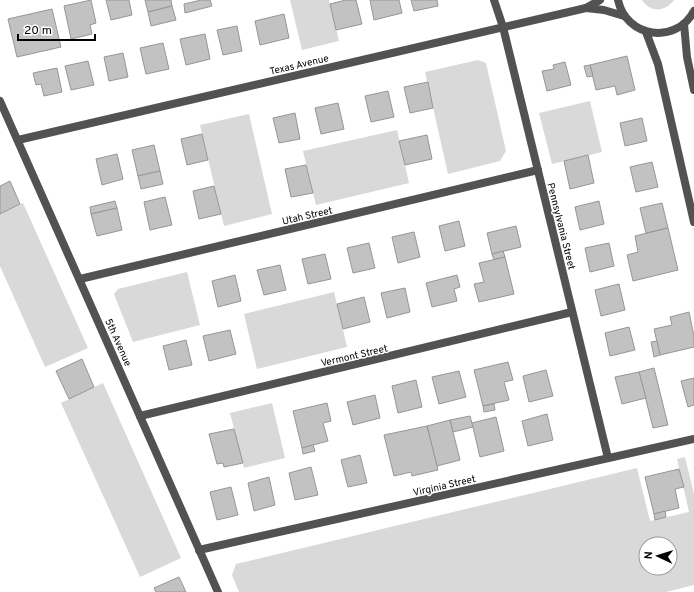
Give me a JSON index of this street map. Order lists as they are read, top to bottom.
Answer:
{
  "streets": {
    "street": [
      "Texas Avenue",
      "Utah Street",
      "Pennsylvania Street",
      "5th Avenue",
      "Vermont Street",
      "Virginia Street"
    ]
  },
  "crossings": [
    ["Texas Avenue", "Pennsylvania Street"],
    ["Texas Avenue", "5th Avenue"],
    ["Utah Street", "Pennsylvania Street"],
    ["Utah Street", "5th Avenue"],
    ["Pennsylvania Street", "Vermont Street"],
    ["Pennsylvania Street", "Virginia Street"],
    ["5th Avenue", "Vermont Street"],
    ["5th Avenue", "Virginia Street"]
  ],
  "scale_bar": "20 m",
  "north": "left"
}
